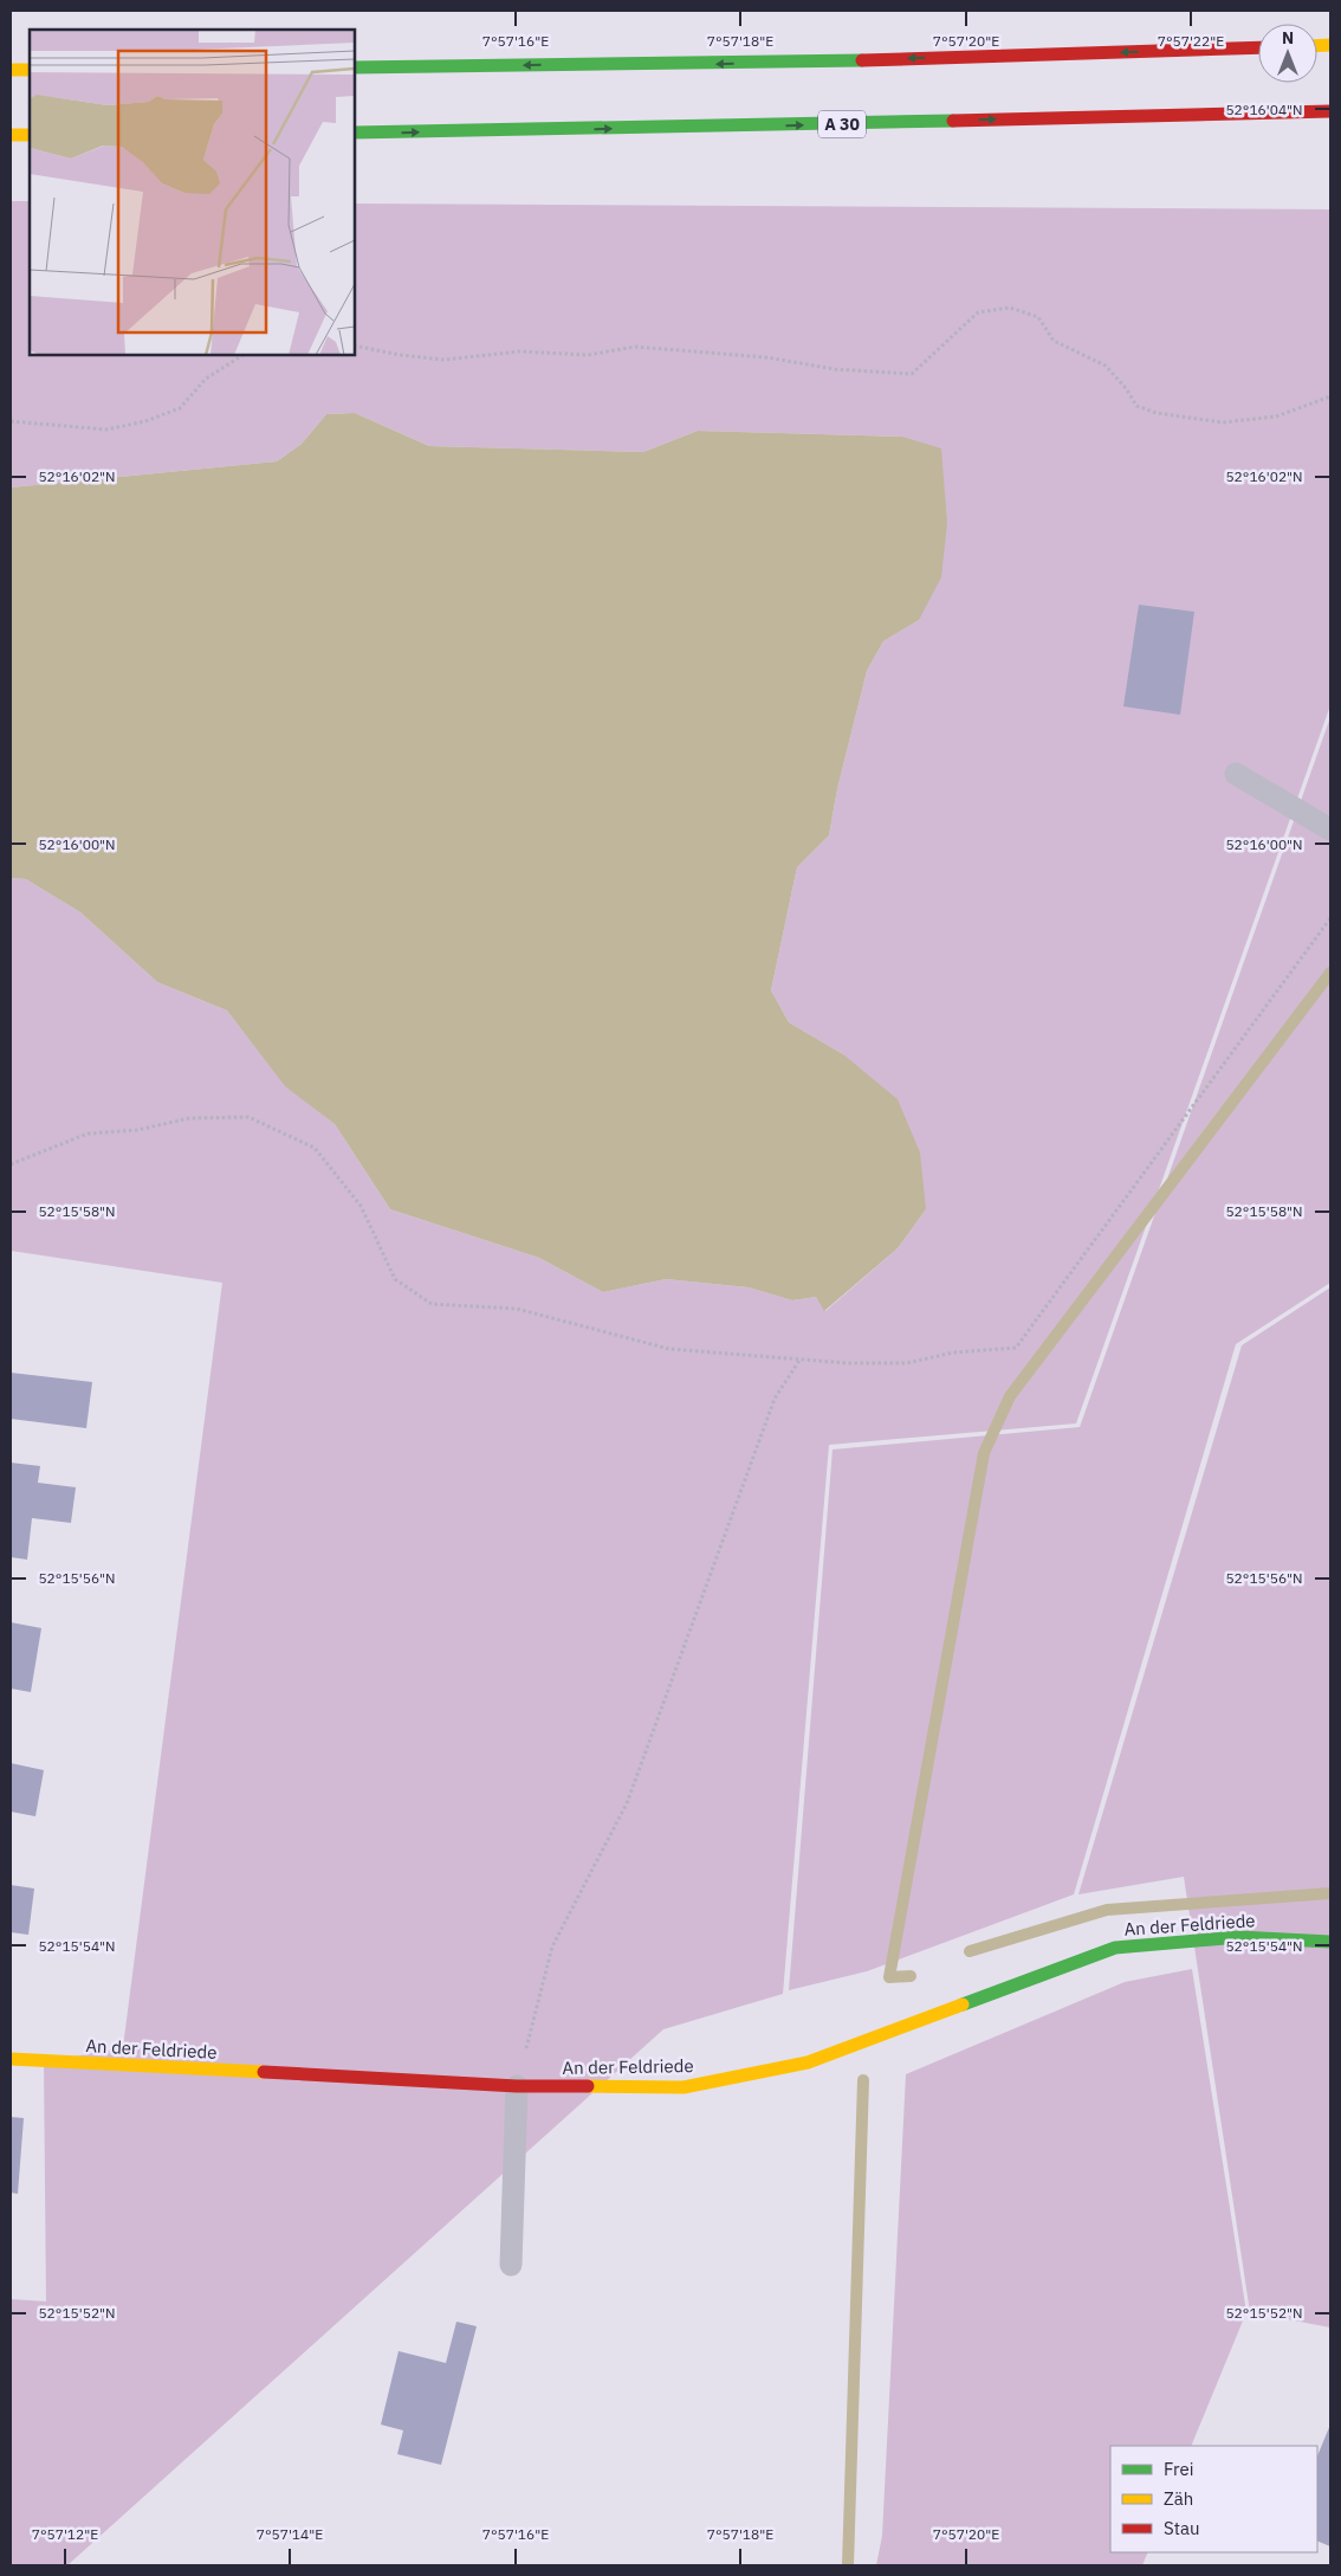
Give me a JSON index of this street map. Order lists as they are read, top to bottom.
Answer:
{
  "streets": {
    "main road": ["A 30", "An der Feldriede"]
  },
  "legend": ["Frei", "Zäh", "Stau"],
  "north": "top",
  "coordinates": [
    "7°57'16\"E",
    "7°57'18\"E",
    "7°57'20\"E",
    "7°57'22\"E",
    "52°16'04\"N",
    "52°16'02\"N",
    "52°16'00\"N",
    "52°15'58\"N",
    "52°15'56\"N",
    "52°15'54\"N",
    "52°15'52\"N",
    "7°57'12\"E",
    "7°57'14\"E"
  ]
}
